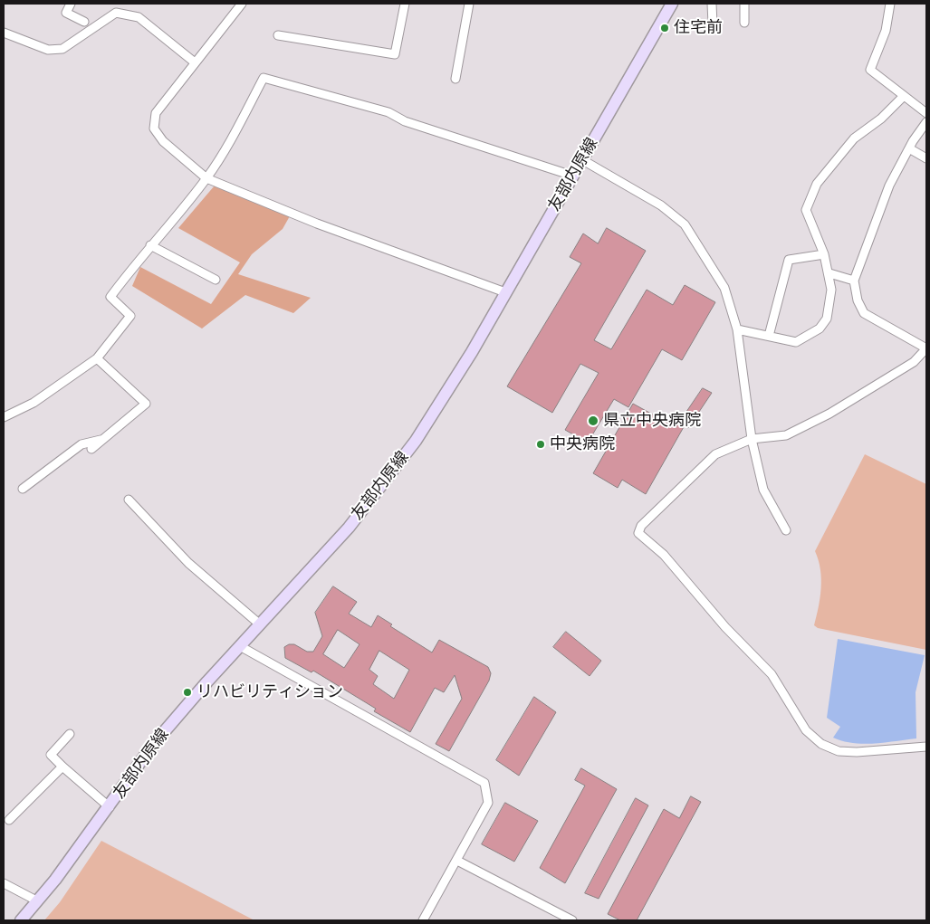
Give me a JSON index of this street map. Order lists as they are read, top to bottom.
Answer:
{
  "streets": {
    "main road": ["友部内原線"]
  },
  "places": [
    "住宅前",
    "県立中央病院",
    "中央病院",
    "リハビリティション"
  ]
}
